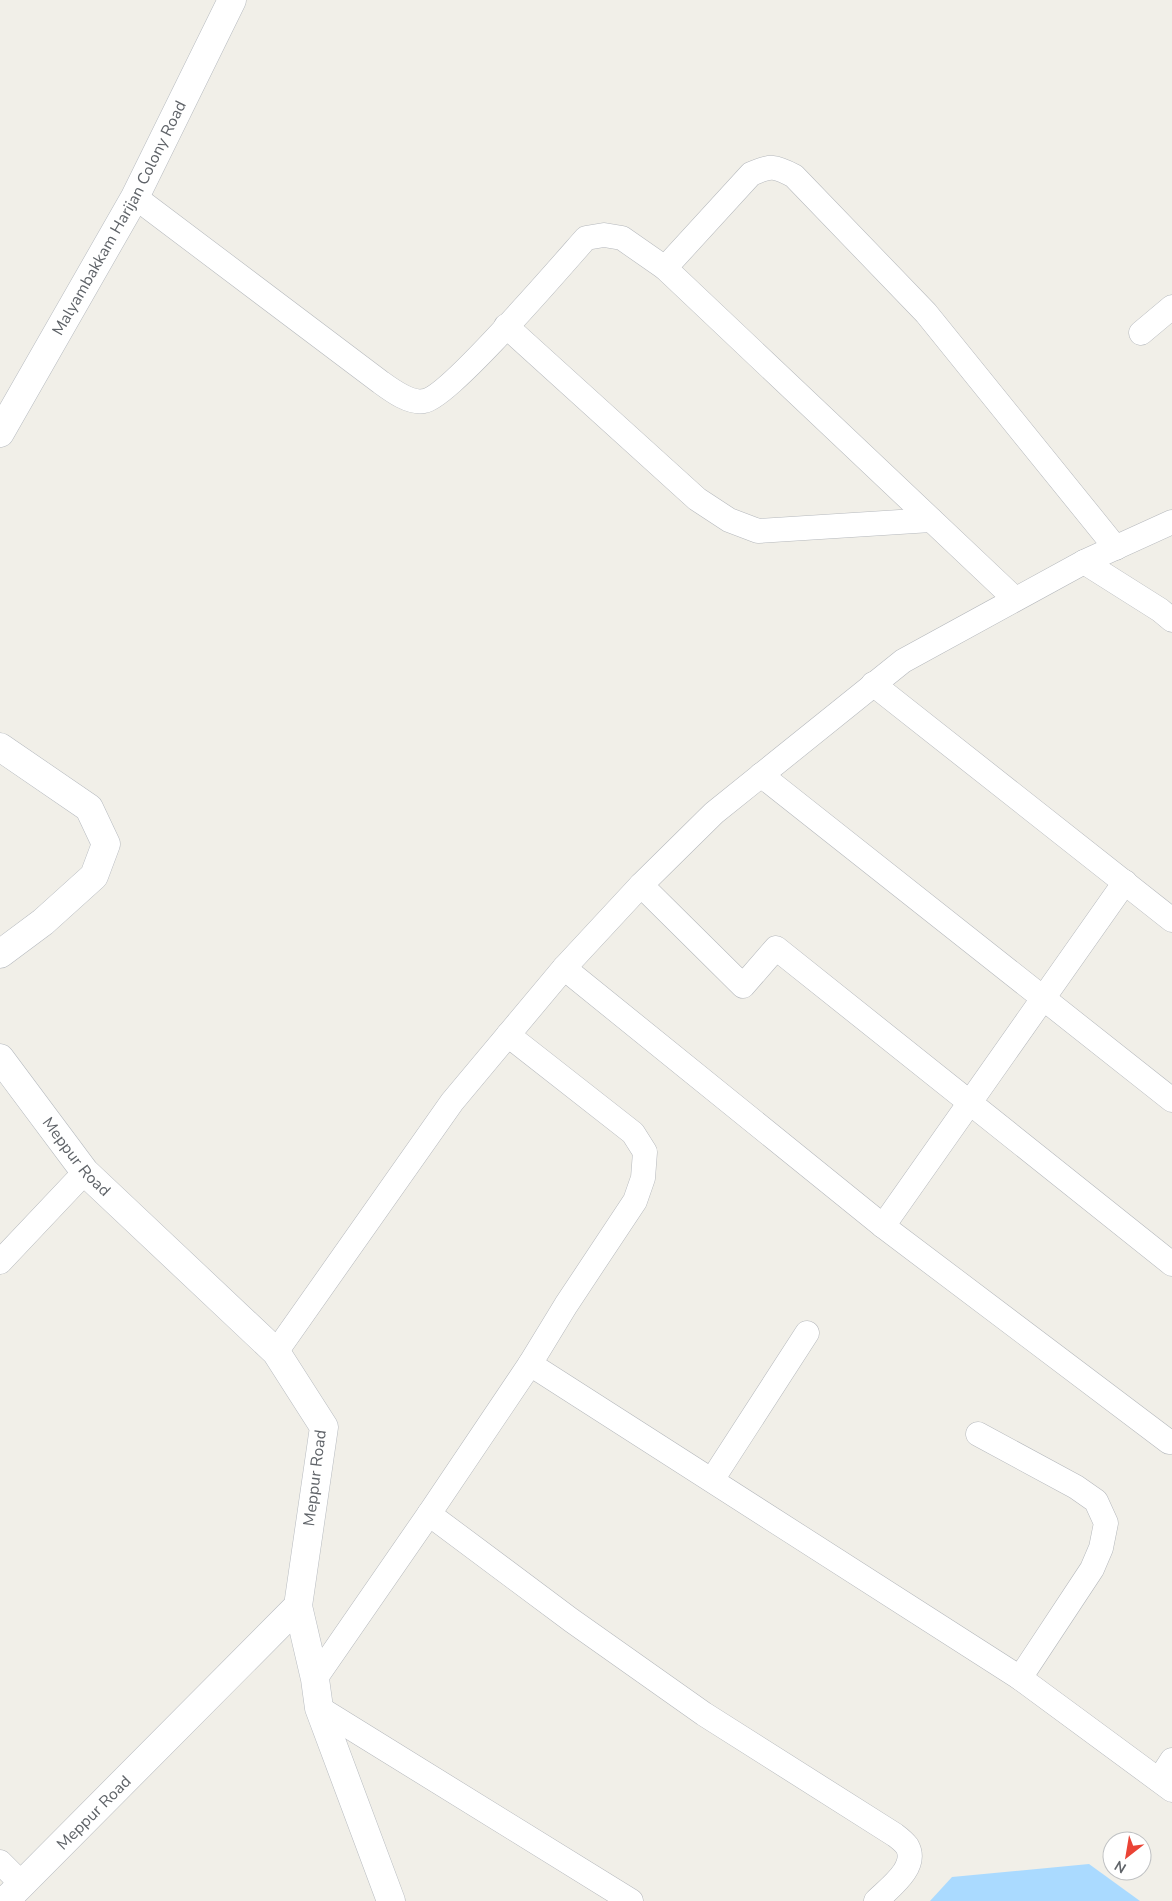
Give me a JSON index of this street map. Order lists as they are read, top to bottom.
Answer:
{
  "streets": {
    "street": ["Malyambakkam Harijan Colony Road", "Meppur Road"]
  },
  "north": "bottom left"
}
